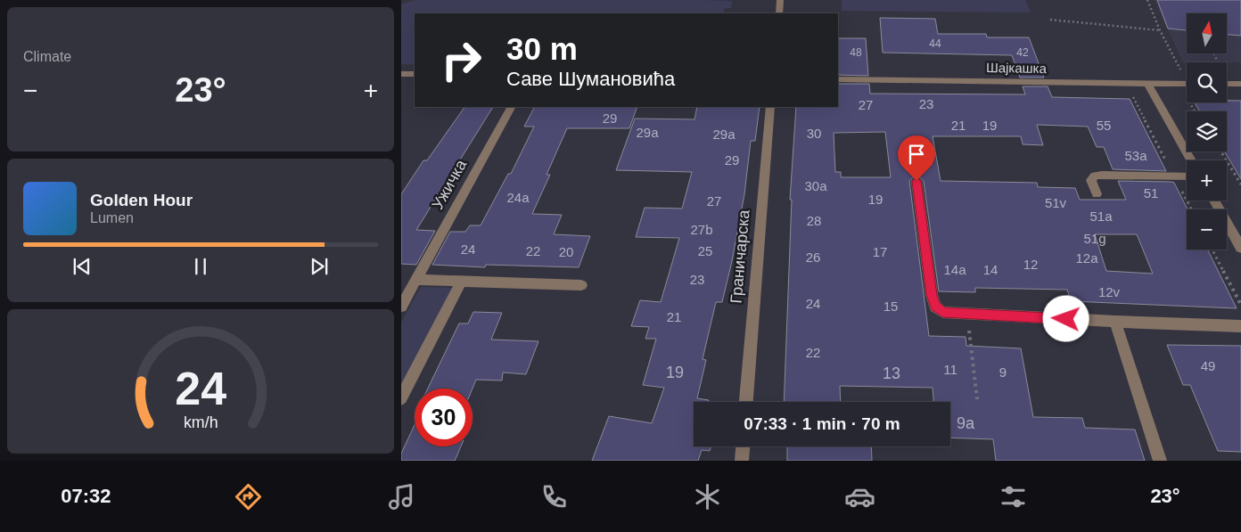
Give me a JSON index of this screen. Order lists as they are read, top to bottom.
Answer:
{
  "streets": {
    "street": ["Шајкашка", "Ужичка", "Граничарска"]
  },
  "house_numbers": [
    "44",
    "48",
    "42",
    "23",
    "27",
    "29",
    "21",
    "19",
    "55",
    "29a",
    "30",
    "29a",
    "53a",
    "29",
    "30a",
    "51",
    "24a",
    "19",
    "27",
    "51v",
    "51a",
    "28",
    "27b",
    "51g",
    "24",
    "22",
    "25",
    "20",
    "17",
    "26",
    "12a",
    "12",
    "14a",
    "14",
    "23",
    "12v",
    "24",
    "15",
    "21",
    "22",
    "49",
    "11",
    "9",
    "19",
    "13",
    "9a"
  ],
  "north": "top",
  "page": {
    "tile": "Climate",
    "map_buttons": ["+", "−"],
    "turn": ["30 m", "Саве Шумановића"],
    "heat": ["−", "23°", "+"],
    "song": ["Golden Hour", "Lumen"],
    "limit": "30",
    "trip": "07:33 · 1 min · 70 m",
    "tabs": ["07:32", "23°"],
    "gauge": ["24", "km/h"]
  }
}
